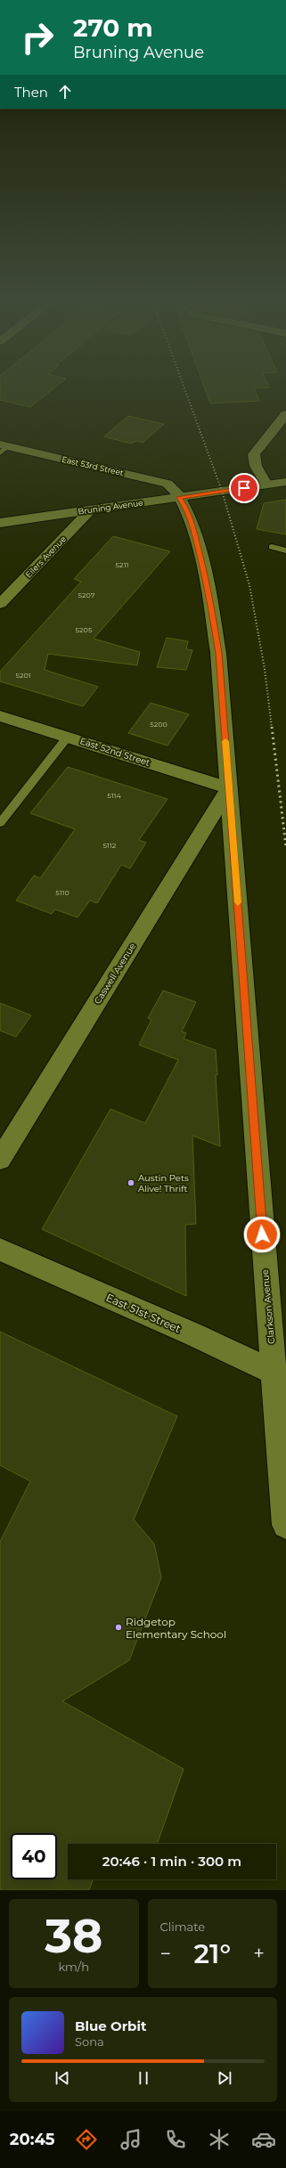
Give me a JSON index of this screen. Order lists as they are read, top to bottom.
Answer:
{
  "streets": {
    "street": [
      "East 53rd Street",
      "Bruning Avenue",
      "Eilers Avenue",
      "East 52nd Street",
      "Caswell Avenue",
      "Clarkson Avenue",
      "East 51st Street"
    ]
  },
  "crossings": [
    ["East 53rd Street", "Bruning Avenue"],
    ["East 53rd Street", "Clarkson Avenue"],
    ["Bruning Avenue", "Eilers Avenue"],
    ["Bruning Avenue", "Clarkson Avenue"],
    ["East 52nd Street", "Caswell Avenue"],
    ["East 52nd Street", "Clarkson Avenue"],
    ["Caswell Avenue", "Clarkson Avenue"],
    ["Clarkson Avenue", "East 51st Street"]
  ],
  "places": ["Austin Pets Alive! Thrift", "Ridgetop Elementary School"],
  "house_numbers": [
    "5211",
    "5207",
    "5205",
    "5201",
    "5200",
    "5114",
    "5112",
    "5110"
  ],
  "page": {
    "turn": ["270 m", "Bruning Avenue"],
    "then": "Then",
    "limit": "40",
    "trip": "20:46 · 1 min · 300 m",
    "tile": [
      ["38", "km/h"],
      "Climate"
    ],
    "heat": ["−", "21°", "+"],
    "song": ["Blue Orbit", "Sona"],
    "tabs": "20:45"
  }
}
